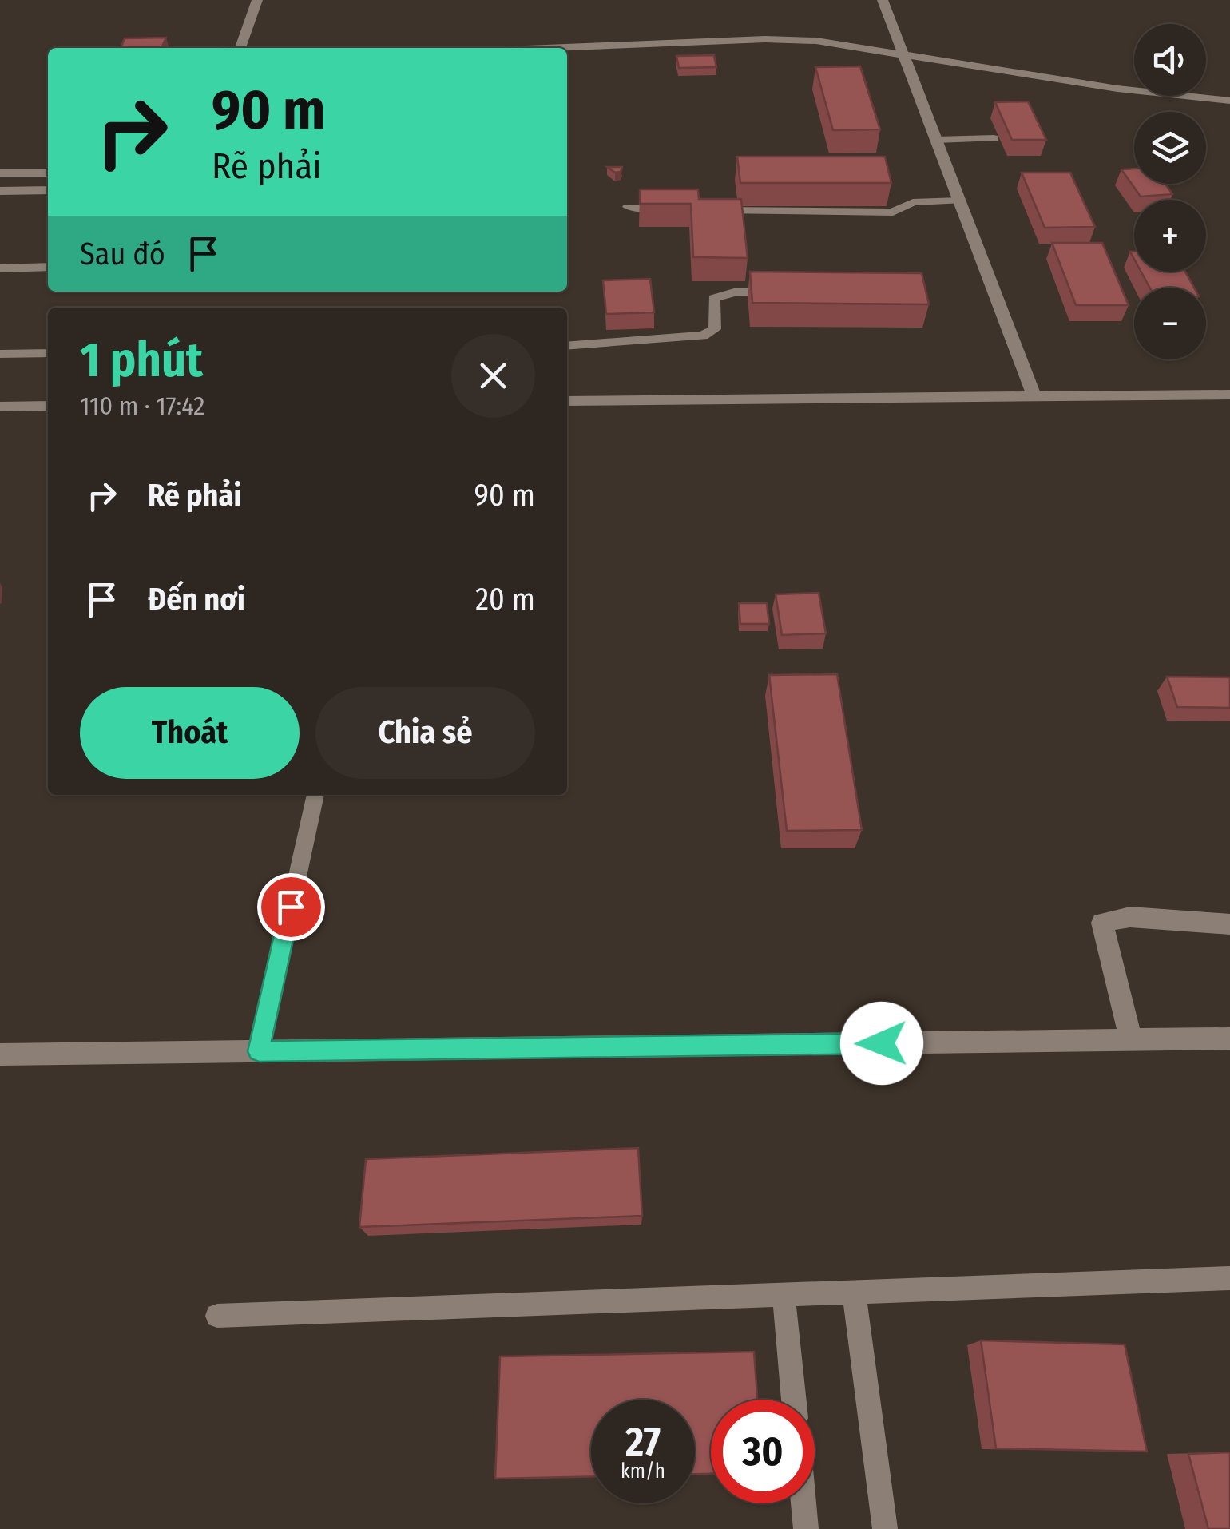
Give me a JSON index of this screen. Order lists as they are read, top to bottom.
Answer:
{
  "page": {
    "map_buttons": ["+", "−"],
    "turn": ["90 m", "Rẽ phải"],
    "then": "Sau đó",
    "heading": ["1 phút", "110 m · 17:42"],
    "list": [
      {
        "name": "Rẽ phải",
        "value": "90 m"
      },
      {
        "name": "Đến nơi",
        "value": "20 m"
      }
    ],
    "buttons": ["Thoát", "Chia sẻ"],
    "speed": "27 km/h",
    "limit": "30"
  }
}
